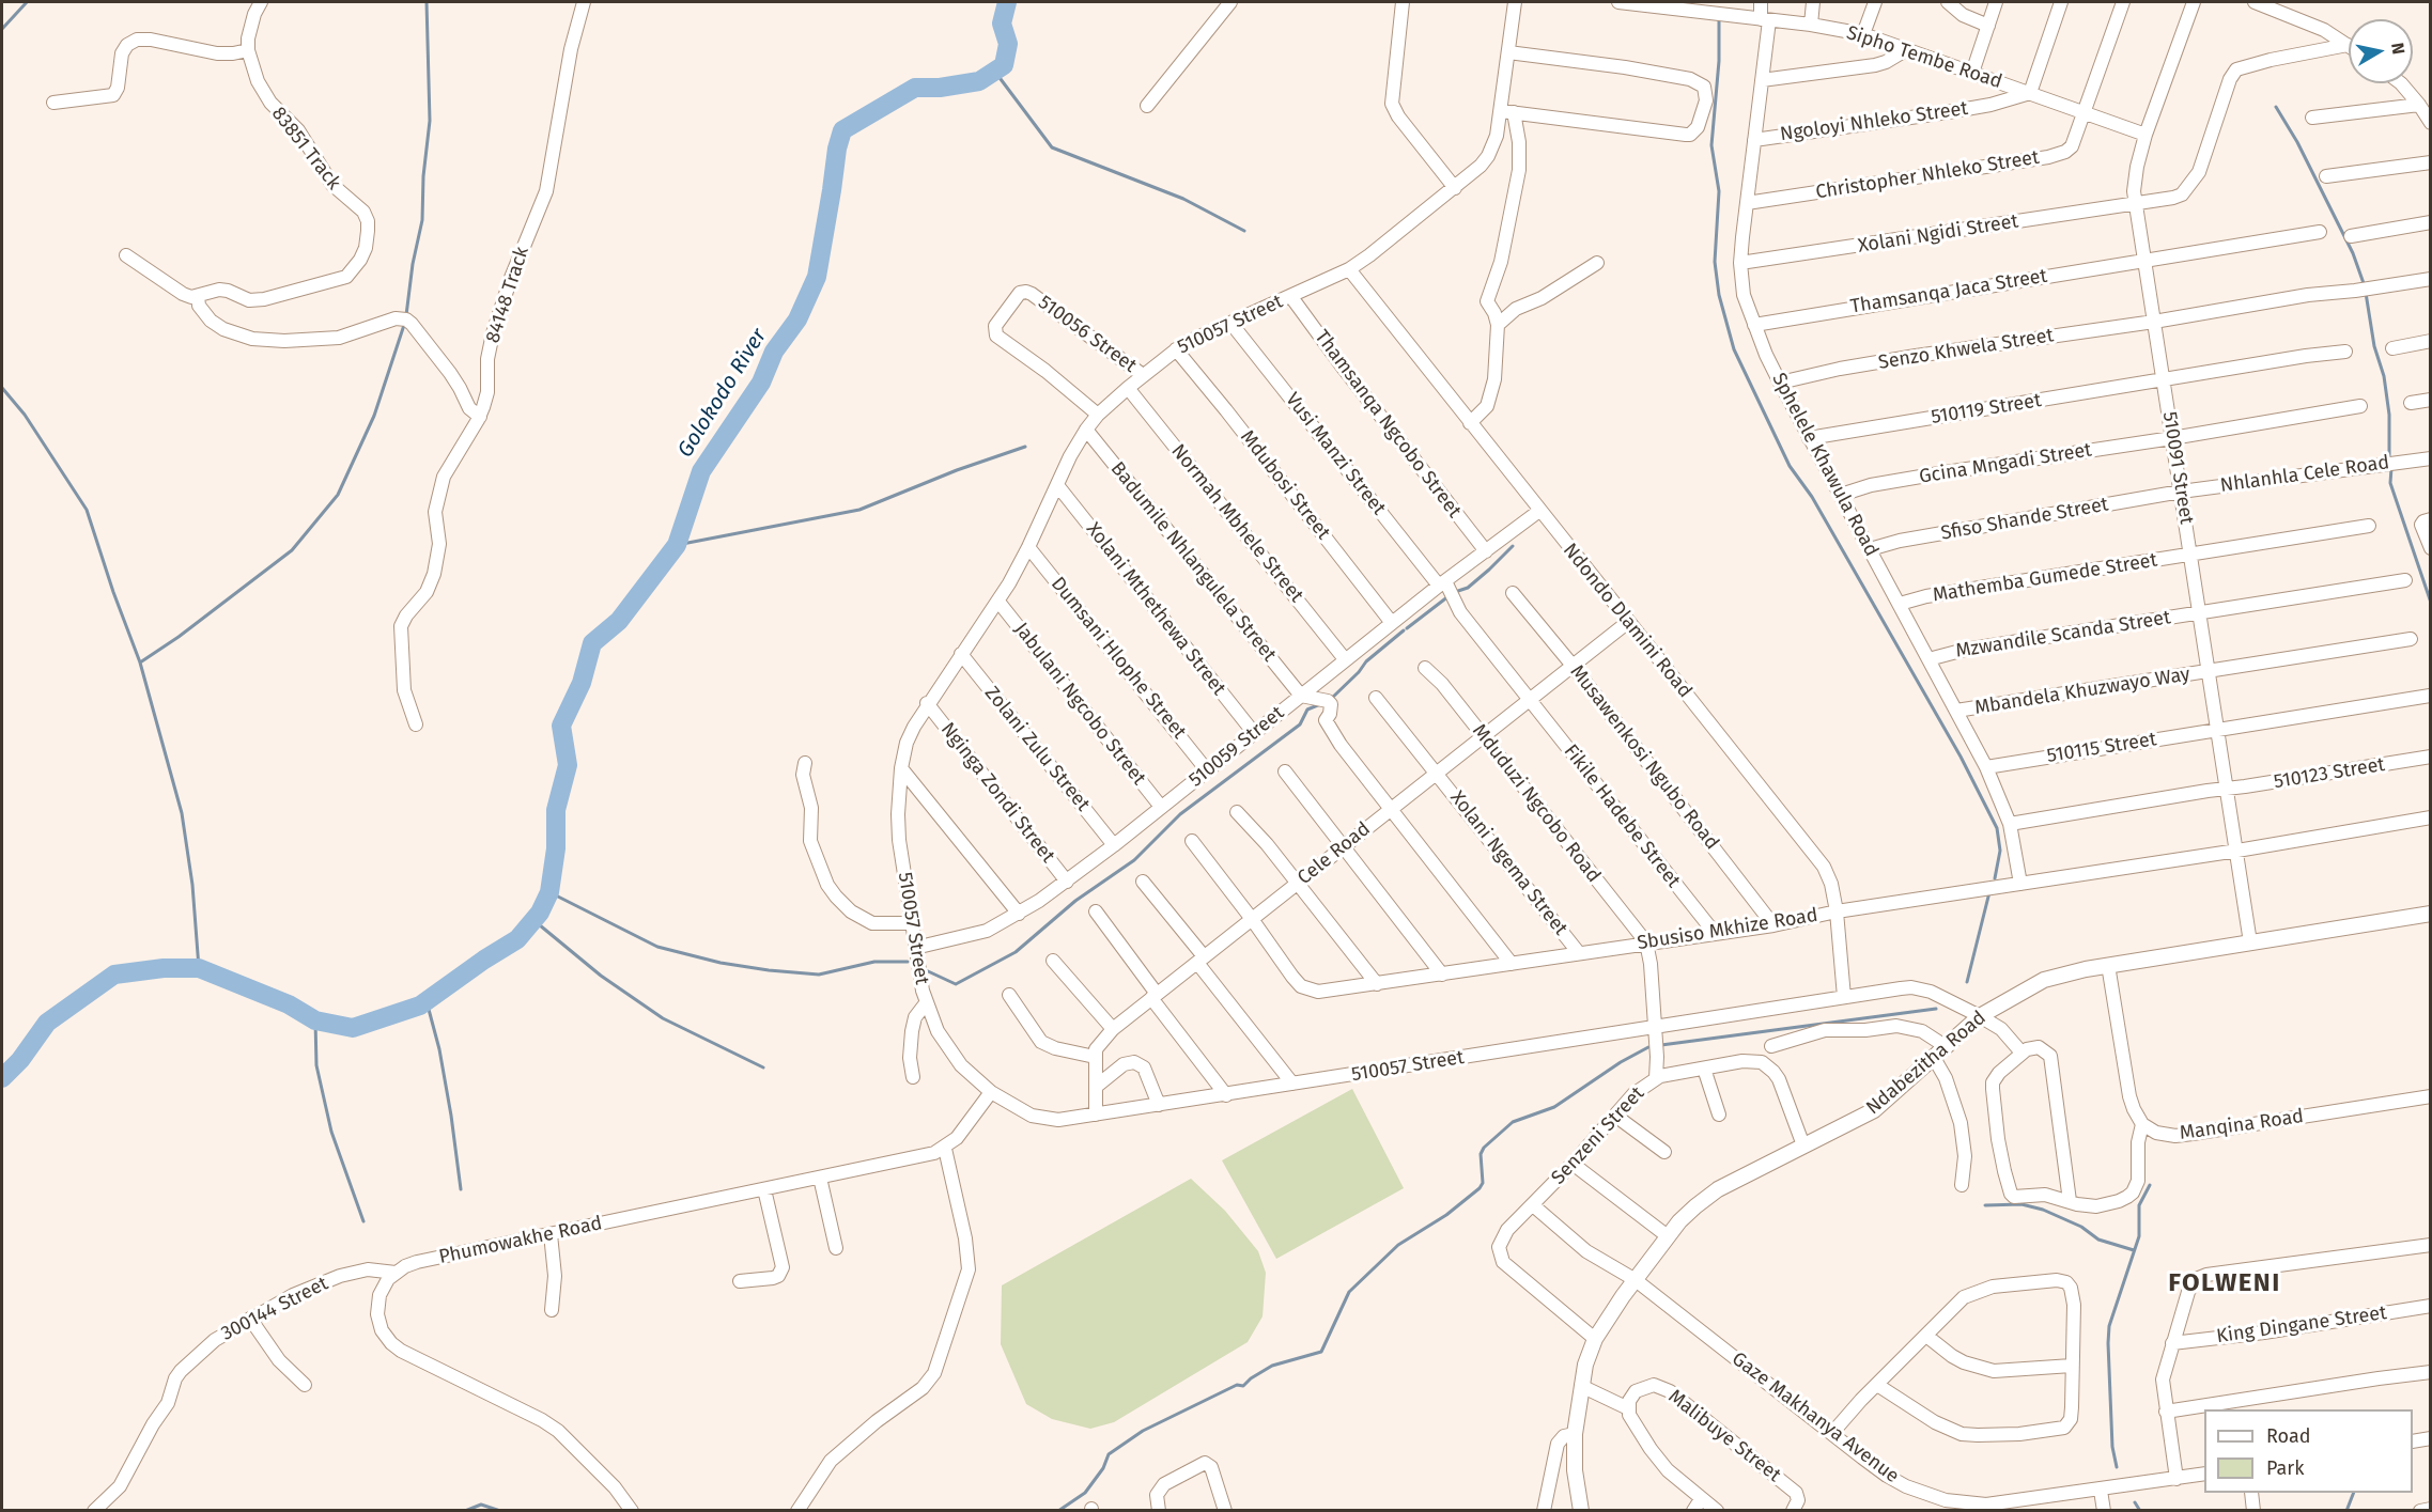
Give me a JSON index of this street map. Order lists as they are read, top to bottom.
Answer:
{
  "streets": {
    "street": [
      "Sipho Tembe Road",
      "Ngoloyi Nhleko Street",
      "83851 Track",
      "Christopher Nhleko Street",
      "Xolani Ngidi Street",
      "Thamsanqa Jaca Street",
      "84148 Track",
      "510057 Street",
      "510056 Street",
      "Senzo Khwela Street",
      "510119 Street",
      "Thamsanqa Ngcobo Street",
      "Vusi Manzi Street",
      "Gcina Mngadi Street",
      "Sphelele Khawula Road",
      "510091 Street",
      "Nhlanhla Cele Road",
      "Mdubosi Street",
      "Sfiso Shande Street",
      "Normah Mbhele Street",
      "Badumile Nhlangulela Street",
      "Mathemba Gumede Street",
      "Xolani Mthethewa Street",
      "Ndondo Dlamini Road",
      "Mzwandile Scanda Street",
      "Dumsani Hlophe Street",
      "Mbandela Khuzwayo Way",
      "Jabulani Ngcobo Street",
      "510059 Street",
      "510115 Street",
      "Zolani Zulu Street",
      "Musawenkosi Ngubo Road",
      "510123 Street",
      "Nginga Zondi Street",
      "Mduduzi Ngcobo Road",
      "Fikile Hadebe Street",
      "Cele Road",
      "Xolani Ngema Street",
      "Sbusiso Mkhize Road",
      "Ndabezitha Road",
      "Manqina Road",
      "Senzeni Street",
      "Phumowakhe Road",
      "300144 Street",
      "King Dingane Street",
      "Gaze Makhanya Avenue",
      "Malibuye Street"
    ]
  },
  "crossings": [
    ["Sipho Tembe Road", "Ngoloyi Nhleko Street"],
    ["Sipho Tembe Road", "Christopher Nhleko Street"],
    ["Sipho Tembe Road", "Sphelele Khawula Road"],
    ["Sipho Tembe Road", "510091 Street"],
    ["Ngoloyi Nhleko Street", "Sphelele Khawula Road"],
    ["Christopher Nhleko Street", "Sphelele Khawula Road"],
    ["Xolani Ngidi Street", "Sphelele Khawula Road"],
    ["Xolani Ngidi Street", "510091 Street"],
    ["Thamsanqa Jaca Street", "Sphelele Khawula Road"],
    ["Thamsanqa Jaca Street", "510091 Street"],
    ["510057 Street", "510056 Street"],
    ["510057 Street", "Thamsanqa Ngcobo Street"],
    ["510057 Street", "Vusi Manzi Street"],
    ["510057 Street", "Mdubosi Street"],
    ["510057 Street", "Normah Mbhele Street"],
    ["510057 Street", "Badumile Nhlangulela Street"],
    ["510057 Street", "Xolani Mthethewa Street"],
    ["510057 Street", "Ndondo Dlamini Road"],
    ["510057 Street", "Dumsani Hlophe Street"],
    ["510057 Street", "Jabulani Ngcobo Street"],
    ["510057 Street", "510059 Street"],
    ["510057 Street", "Zolani Zulu Street"],
    ["510057 Street", "Nginga Zondi Street"],
    ["510057 Street", "Ndabezitha Road"],
    ["510057 Street", "Phumowakhe Road"],
    ["Senzo Khwela Street", "Sphelele Khawula Road"],
    ["Senzo Khwela Street", "510091 Street"],
    ["510119 Street", "Sphelele Khawula Road"],
    ["510119 Street", "510091 Street"],
    ["Thamsanqa Ngcobo Street", "510059 Street"],
    ["Vusi Manzi Street", "510059 Street"],
    ["Gcina Mngadi Street", "Sphelele Khawula Road"],
    ["Gcina Mngadi Street", "510091 Street"],
    ["Sphelele Khawula Road", "Sfiso Shande Street"],
    ["Sphelele Khawula Road", "Mathemba Gumede Street"],
    ["Sphelele Khawula Road", "Mzwandile Scanda Street"],
    ["Sphelele Khawula Road", "Mbandela Khuzwayo Way"],
    ["Sphelele Khawula Road", "510115 Street"],
    ["Sphelele Khawula Road", "510123 Street"],
    ["Sphelele Khawula Road", "Sbusiso Mkhize Road"],
    ["510091 Street", "Nhlanhla Cele Road"],
    ["510091 Street", "Sfiso Shande Street"],
    ["510091 Street", "Mathemba Gumede Street"],
    ["510091 Street", "Mzwandile Scanda Street"],
    ["510091 Street", "Mbandela Khuzwayo Way"],
    ["510091 Street", "510115 Street"],
    ["510091 Street", "510123 Street"],
    ["510091 Street", "Sbusiso Mkhize Road"],
    ["510091 Street", "Ndabezitha Road"],
    ["Nhlanhla Cele Road", "Sfiso Shande Street"],
    ["Mdubosi Street", "510059 Street"],
    ["Normah Mbhele Street", "510059 Street"],
    ["Badumile Nhlangulela Street", "510059 Street"],
    ["Xolani Mthethewa Street", "510059 Street"],
    ["Ndondo Dlamini Road", "510059 Street"],
    ["Ndondo Dlamini Road", "Cele Road"],
    ["Ndondo Dlamini Road", "Sbusiso Mkhize Road"],
    ["Dumsani Hlophe Street", "510059 Street"],
    ["Jabulani Ngcobo Street", "510059 Street"],
    ["510059 Street", "Zolani Zulu Street"],
    ["510059 Street", "Nginga Zondi Street"],
    ["Musawenkosi Ngubo Road", "Cele Road"],
    ["Musawenkosi Ngubo Road", "Sbusiso Mkhize Road"],
    ["Mduduzi Ngcobo Road", "Cele Road"],
    ["Mduduzi Ngcobo Road", "Sbusiso Mkhize Road"],
    ["Fikile Hadebe Street", "Cele Road"],
    ["Fikile Hadebe Street", "Sbusiso Mkhize Road"],
    ["Cele Road", "Xolani Ngema Street"],
    ["Cele Road", "Sbusiso Mkhize Road"],
    ["Xolani Ngema Street", "Sbusiso Mkhize Road"],
    ["Ndabezitha Road", "Senzeni Street"],
    ["Ndabezitha Road", "Gaze Makhanya Avenue"],
    ["Senzeni Street", "Gaze Makhanya Avenue"],
    ["Phumowakhe Road", "300144 Street"]
  ],
  "districts": ["FOLWENI"],
  "water": ["Golokodo River"],
  "legend": ["Road", "Park"],
  "north": "right"
}
